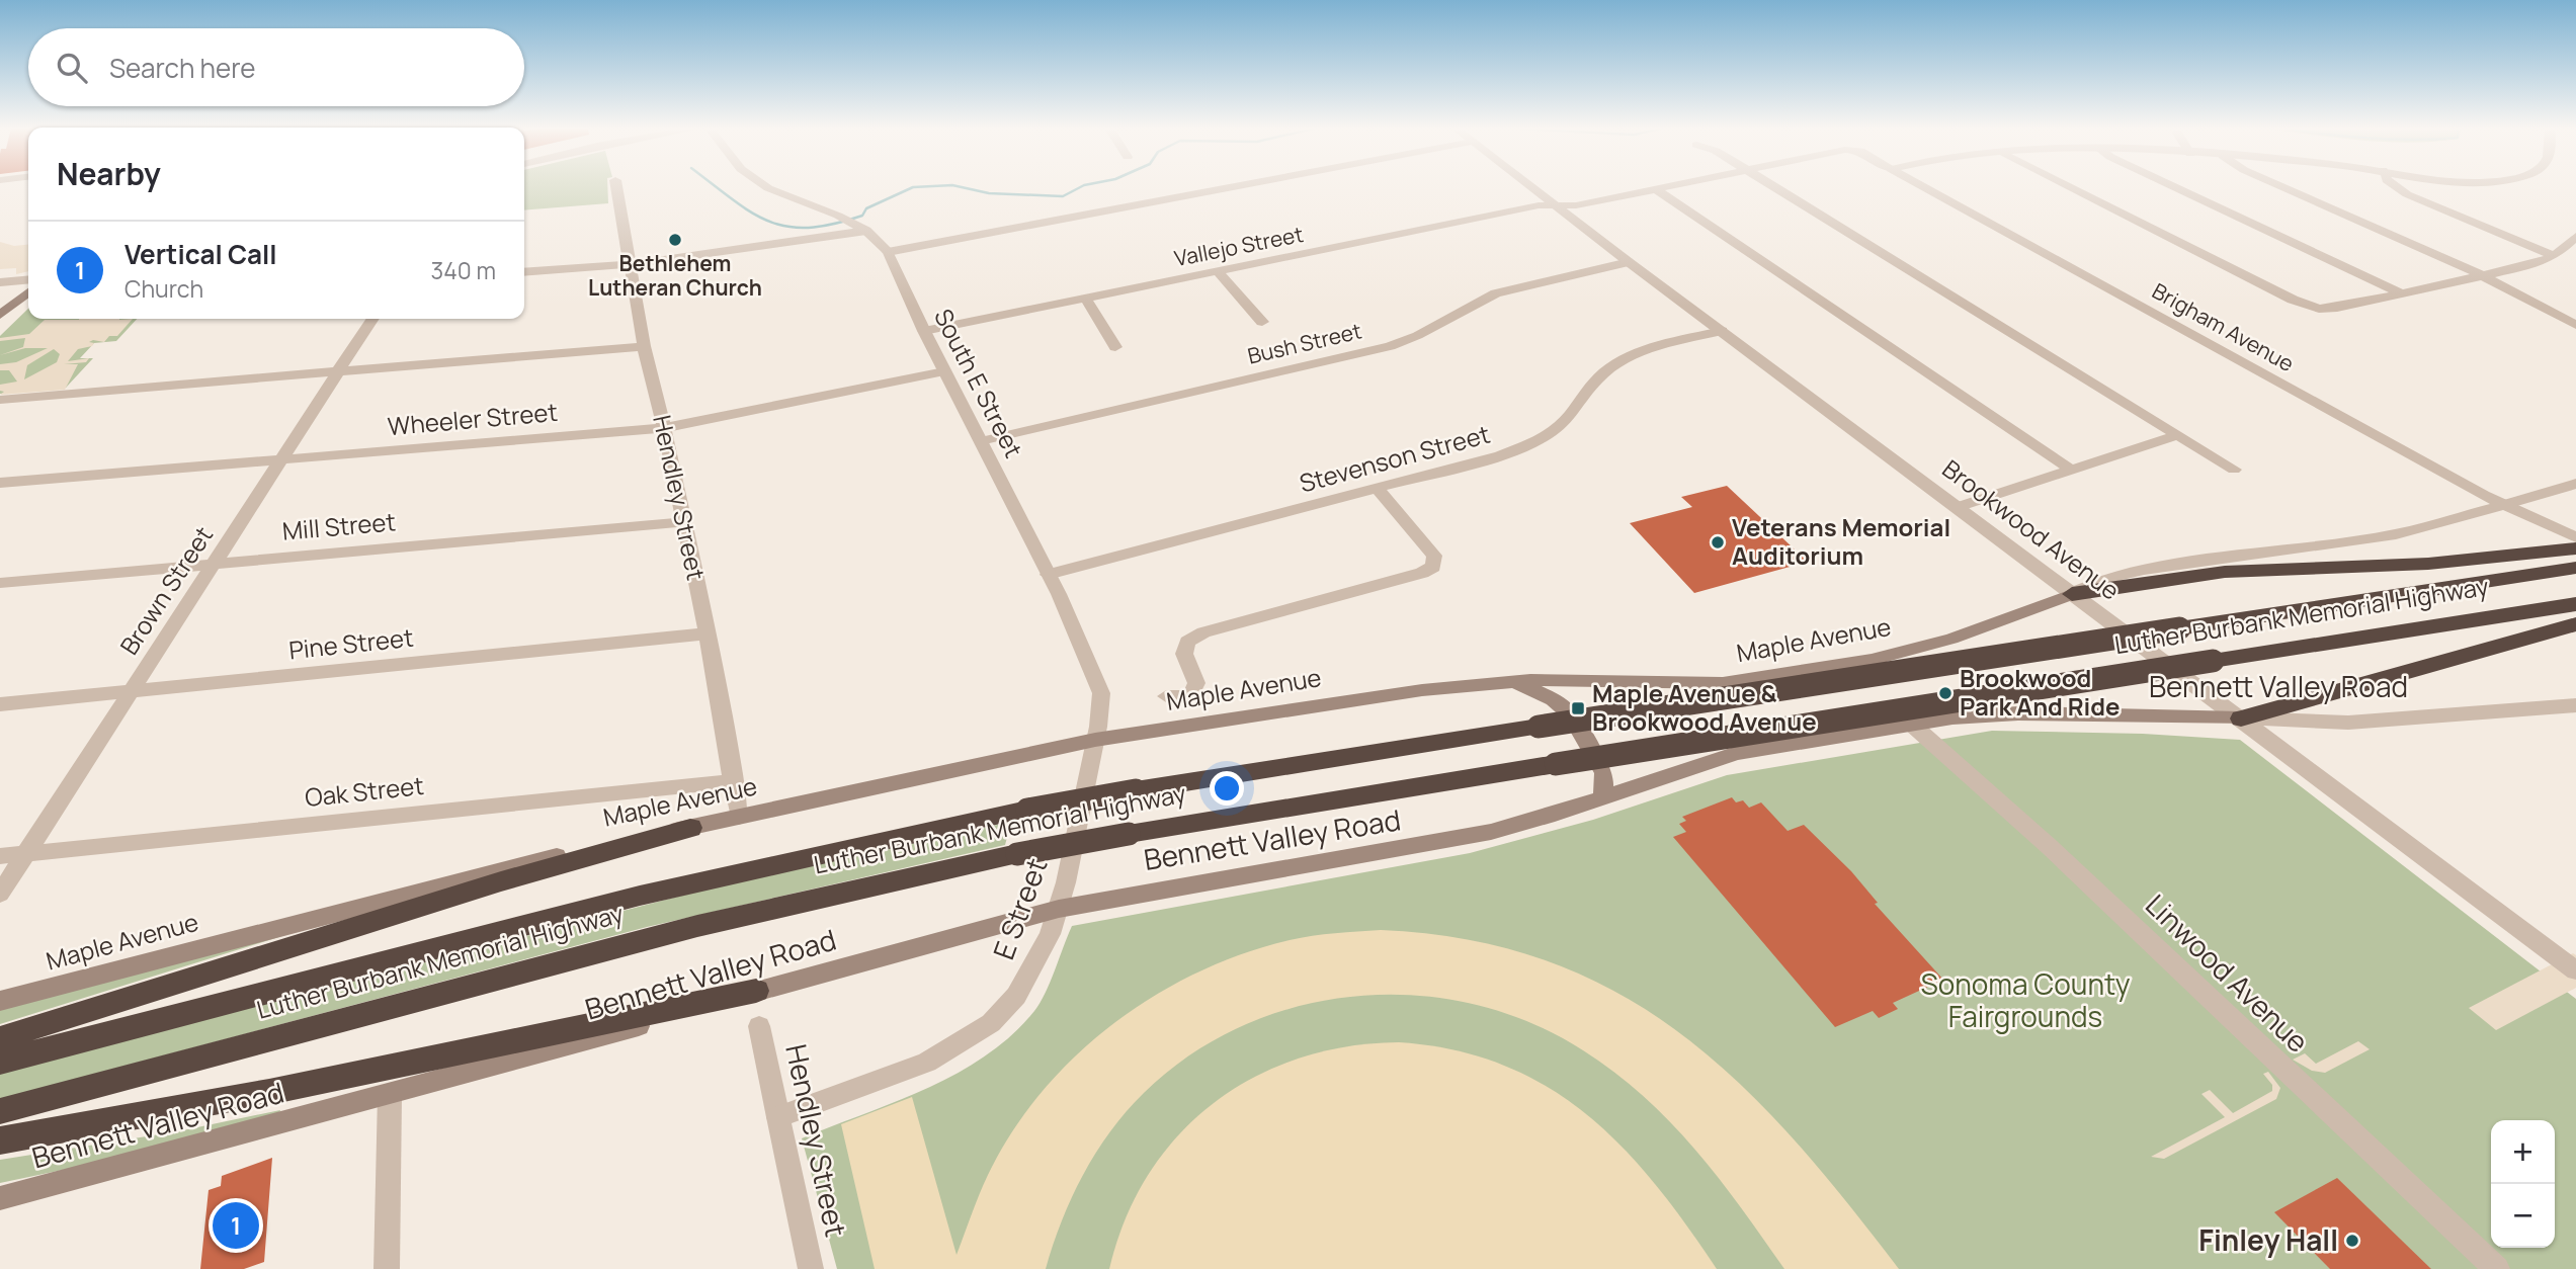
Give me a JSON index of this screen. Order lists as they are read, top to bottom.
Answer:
{
  "streets": {
    "highway": ["Luther Burbank Memorial Highway"],
    "main road": ["Maple Avenue", "Bennett Valley Road"],
    "street": [
      "Vallejo Street",
      "Brigham Avenue",
      "Bush Street",
      "South E Street",
      "Wheeler Street",
      "Stevenson Street",
      "Hendley Street",
      "Mill Street",
      "Brookwood Avenue",
      "Brown Street",
      "Pine Street",
      "Oak Street",
      "E Street",
      "Linwood Avenue"
    ]
  },
  "crossings": [
    ["Vallejo Street", "South E Street"],
    ["Vallejo Street", "Brookwood Avenue"],
    ["Brigham Avenue", "Maple Avenue"],
    ["Bush Street", "South E Street"],
    ["Bush Street", "Brookwood Avenue"],
    ["South E Street", "Wheeler Street"],
    ["South E Street", "Stevenson Street"],
    ["South E Street", "Maple Avenue"],
    ["South E Street", "E Street"],
    ["Wheeler Street", "Hendley Street"],
    ["Wheeler Street", "Brown Street"],
    ["Stevenson Street", "Brookwood Avenue"],
    ["Hendley Street", "Mill Street"],
    ["Hendley Street", "Maple Avenue"],
    ["Hendley Street", "Pine Street"],
    ["Hendley Street", "Oak Street"],
    ["Hendley Street", "E Street"],
    ["Mill Street", "Brown Street"],
    ["Brookwood Avenue", "Maple Avenue"],
    ["Brookwood Avenue", "Bennett Valley Road"],
    ["Brown Street", "Pine Street"],
    ["Brown Street", "Oak Street"],
    ["Maple Avenue", "E Street"],
    ["Bennett Valley Road", "E Street"],
    ["Bennett Valley Road", "Linwood Avenue"]
  ],
  "parks": ["Sonoma County Fairgrounds"],
  "places": {
    "other": [
      "Bethlehem Lutheran Church",
      "Veterans Memorial Auditorium",
      "Brookwood Park And Ride",
      "Finley Hall"
    ],
    "transit": ["Maple Avenue & Brookwood Avenue"]
  },
  "page": {
    "search": "Search here",
    "heading": "Nearby",
    "list": [
      {
        "mark": "1",
        "name": "Vertical Call",
        "note": "Church",
        "value": "340 m"
      }
    ],
    "map_buttons": ["+", "−"],
    "pins": "1"
  }
}
